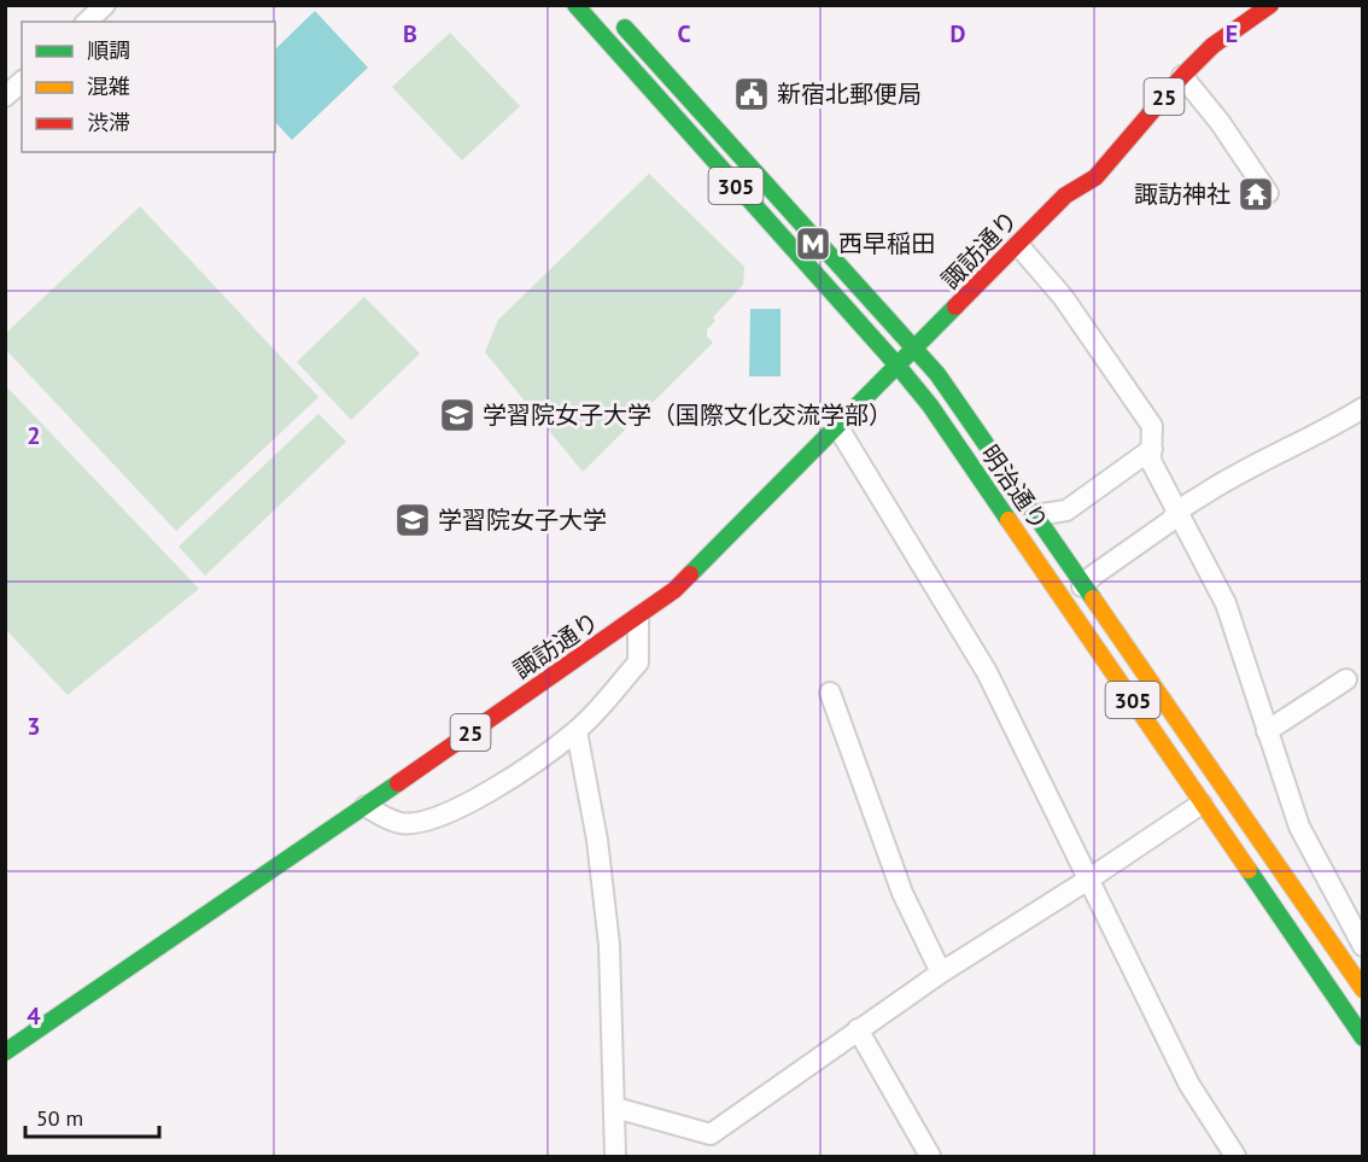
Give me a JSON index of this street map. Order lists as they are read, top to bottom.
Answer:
{
  "streets": {
    "main road": [
      "25",
      "305",
      "諏訪通り",
      "明治通り"
    ]
  },
  "crossings": [
    ["諏訪通り", "明治通り"]
  ],
  "places": {
    "public building": ["新宿北郵便局"],
    "temple": ["諏訪神社"],
    "metro station": ["西早稲田"],
    "school or university": ["学習院女子大学（国際文化交流学部）", "学習院女子大学"]
  },
  "legend": ["順調", "混雑", "渋滞"],
  "scale_bar": "50 m",
  "grid": {
    "columns": [
      "B",
      "C",
      "D",
      "E"
    ],
    "rows": ["2", "3", "4"]
  }
}
